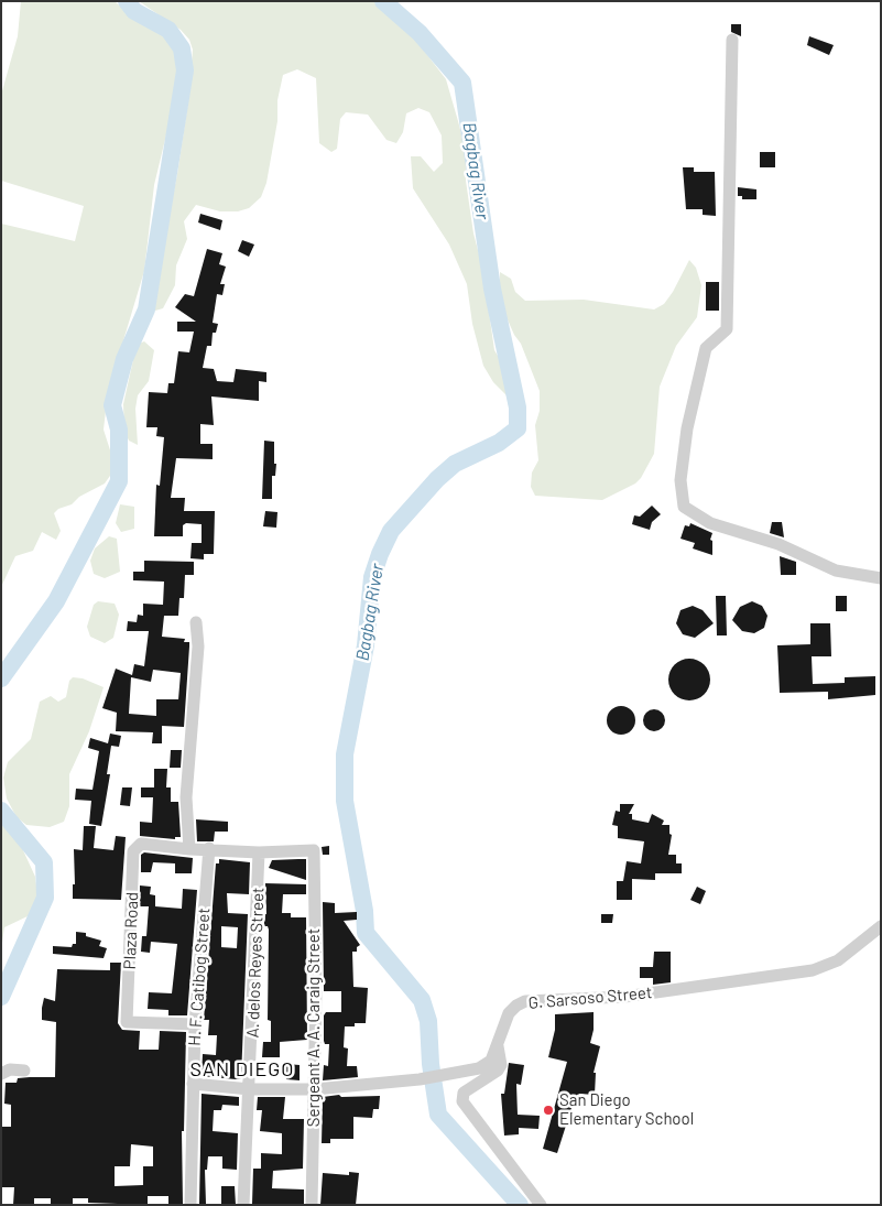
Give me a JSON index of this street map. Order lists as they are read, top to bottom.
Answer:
{
  "streets": {
    "street": [
      "Plaza Road",
      "A. delos Reyes Street",
      "H. F. Catibog Street",
      "G. Sarsoso Street",
      "Sergeant A. A. Caraig Street"
    ]
  },
  "crossings": [
    ["Plaza Road", "A. delos Reyes Street"],
    ["Plaza Road", "H. F. Catibog Street"],
    ["Plaza Road", "Sergeant A. A. Caraig Street"],
    ["A. delos Reyes Street", "G. Sarsoso Street"],
    ["H. F. Catibog Street", "G. Sarsoso Street"],
    ["G. Sarsoso Street", "Sergeant A. A. Caraig Street"]
  ],
  "districts": ["SAN DIEGO"],
  "water": ["Bagbag River"],
  "places": ["San Diego Elementary School"]
}
